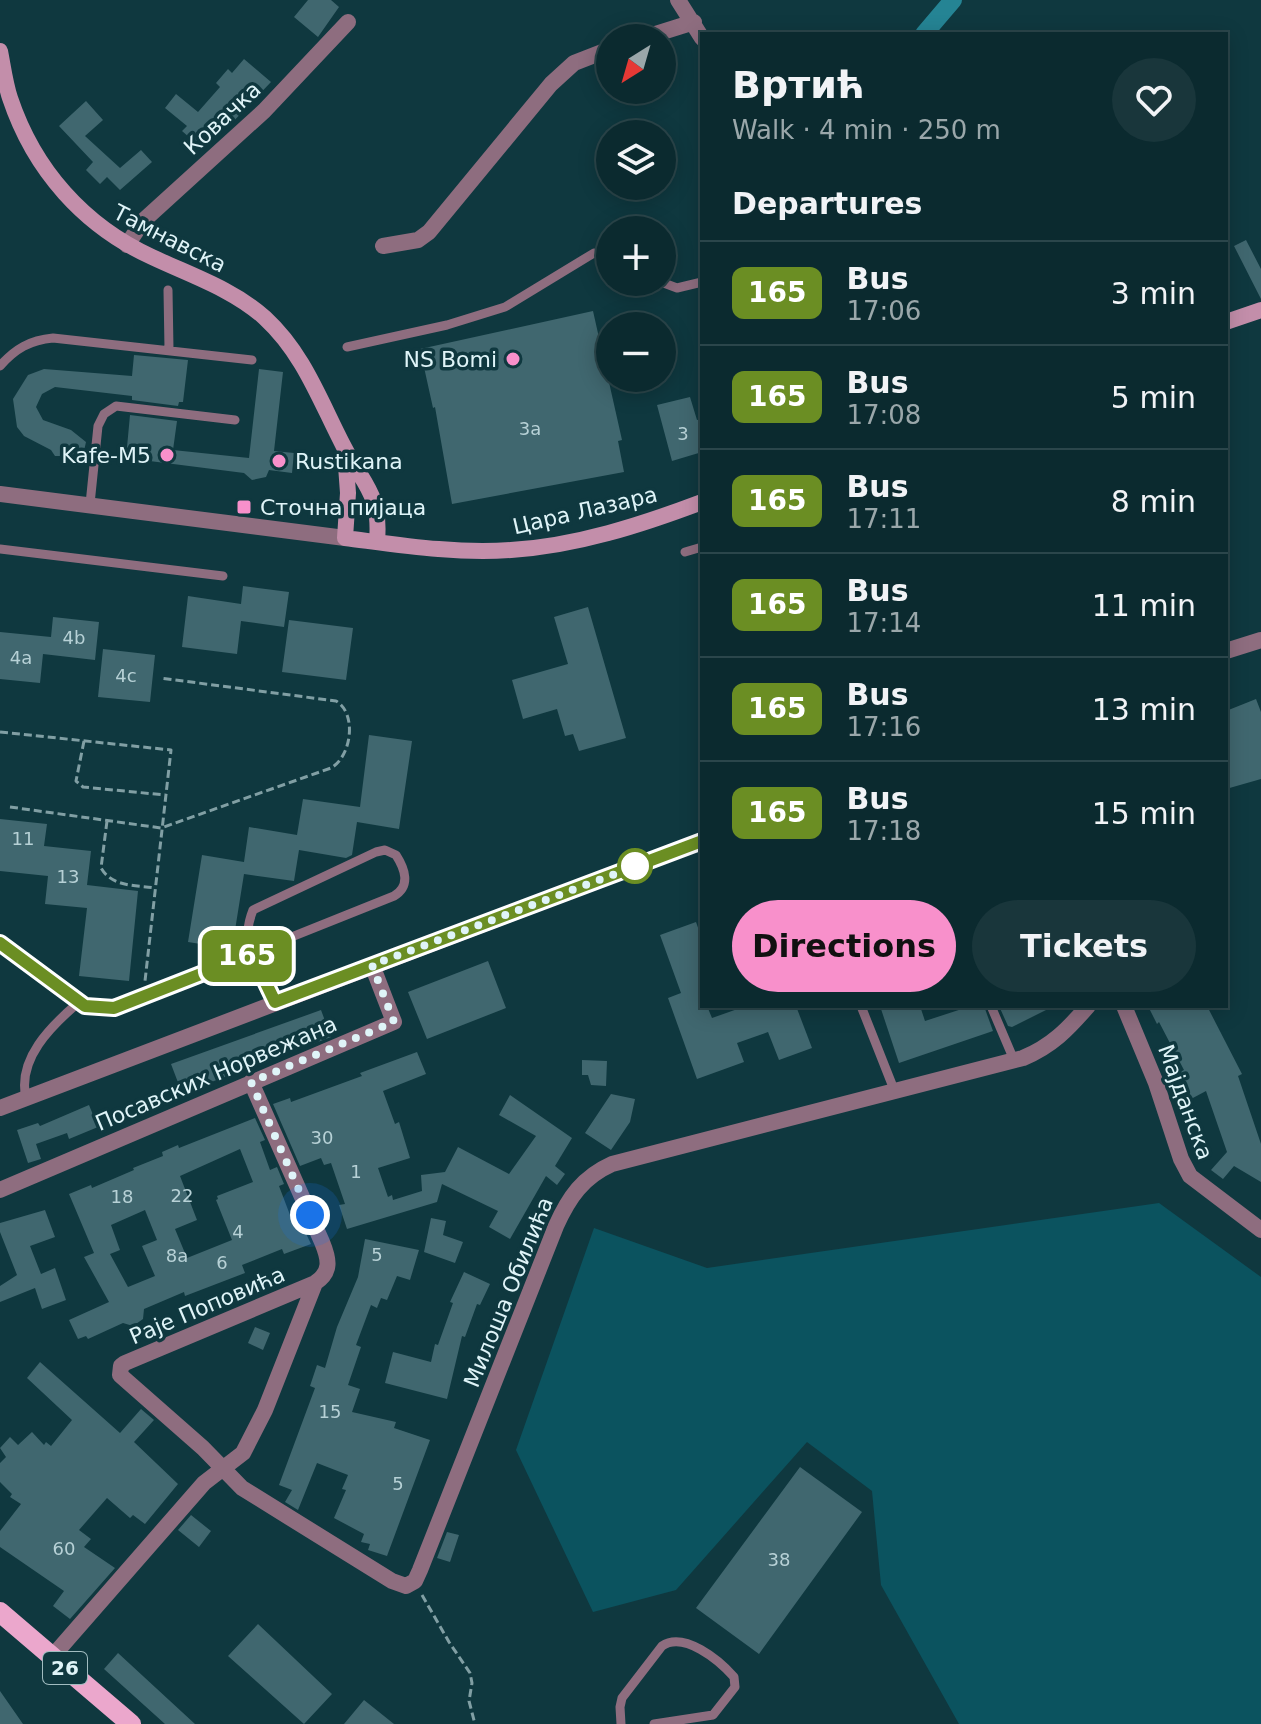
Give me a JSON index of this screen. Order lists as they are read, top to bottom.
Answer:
{
  "streets": {
    "main road": ["Тамнавска", "Цара Лазара", "26"],
    "street": [
      "Ковачка",
      "Посавских Норвежана",
      "Мајданска",
      "Милоша Обилића",
      "Раје Поповића"
    ]
  },
  "crossings": [
    ["Ковачка", "Тамнавска"],
    ["Тамнавска", "Цара Лазара"],
    ["Посавских Норвежана", "Раје Поповића"],
    ["Раје Поповића", "26"]
  ],
  "places": {
    "other": ["NS Bomi", "Kafe-M5", "Rustikana"],
    "transit": ["Сточна пијаца"]
  },
  "lines": ["bus line 165"],
  "house_numbers": [
    "3a",
    "3",
    "4b",
    "4a",
    "4c",
    "11",
    "13",
    "30",
    "1",
    "22",
    "18",
    "4",
    "5",
    "8a",
    "6",
    "15",
    "5",
    "60",
    "38"
  ],
  "north": "bottom left",
  "page": {
    "on_map": "165",
    "map_buttons": ["+", "−"],
    "heading": [
      ["Вртић", "Walk · 4 min · 250 m"],
      "Departures"
    ],
    "list": [
      {
        "mark": "165",
        "name": "Bus",
        "note": "17:06",
        "value": "3 min"
      },
      {
        "mark": "165",
        "name": "Bus",
        "note": "17:08",
        "value": "5 min"
      },
      {
        "mark": "165",
        "name": "Bus",
        "note": "17:11",
        "value": "8 min"
      },
      {
        "mark": "165",
        "name": "Bus",
        "note": "17:14",
        "value": "11 min"
      },
      {
        "mark": "165",
        "name": "Bus",
        "note": "17:16",
        "value": "13 min"
      },
      {
        "mark": "165",
        "name": "Bus",
        "note": "17:18",
        "value": "15 min"
      }
    ],
    "buttons": ["Directions", "Tickets"]
  }
}
